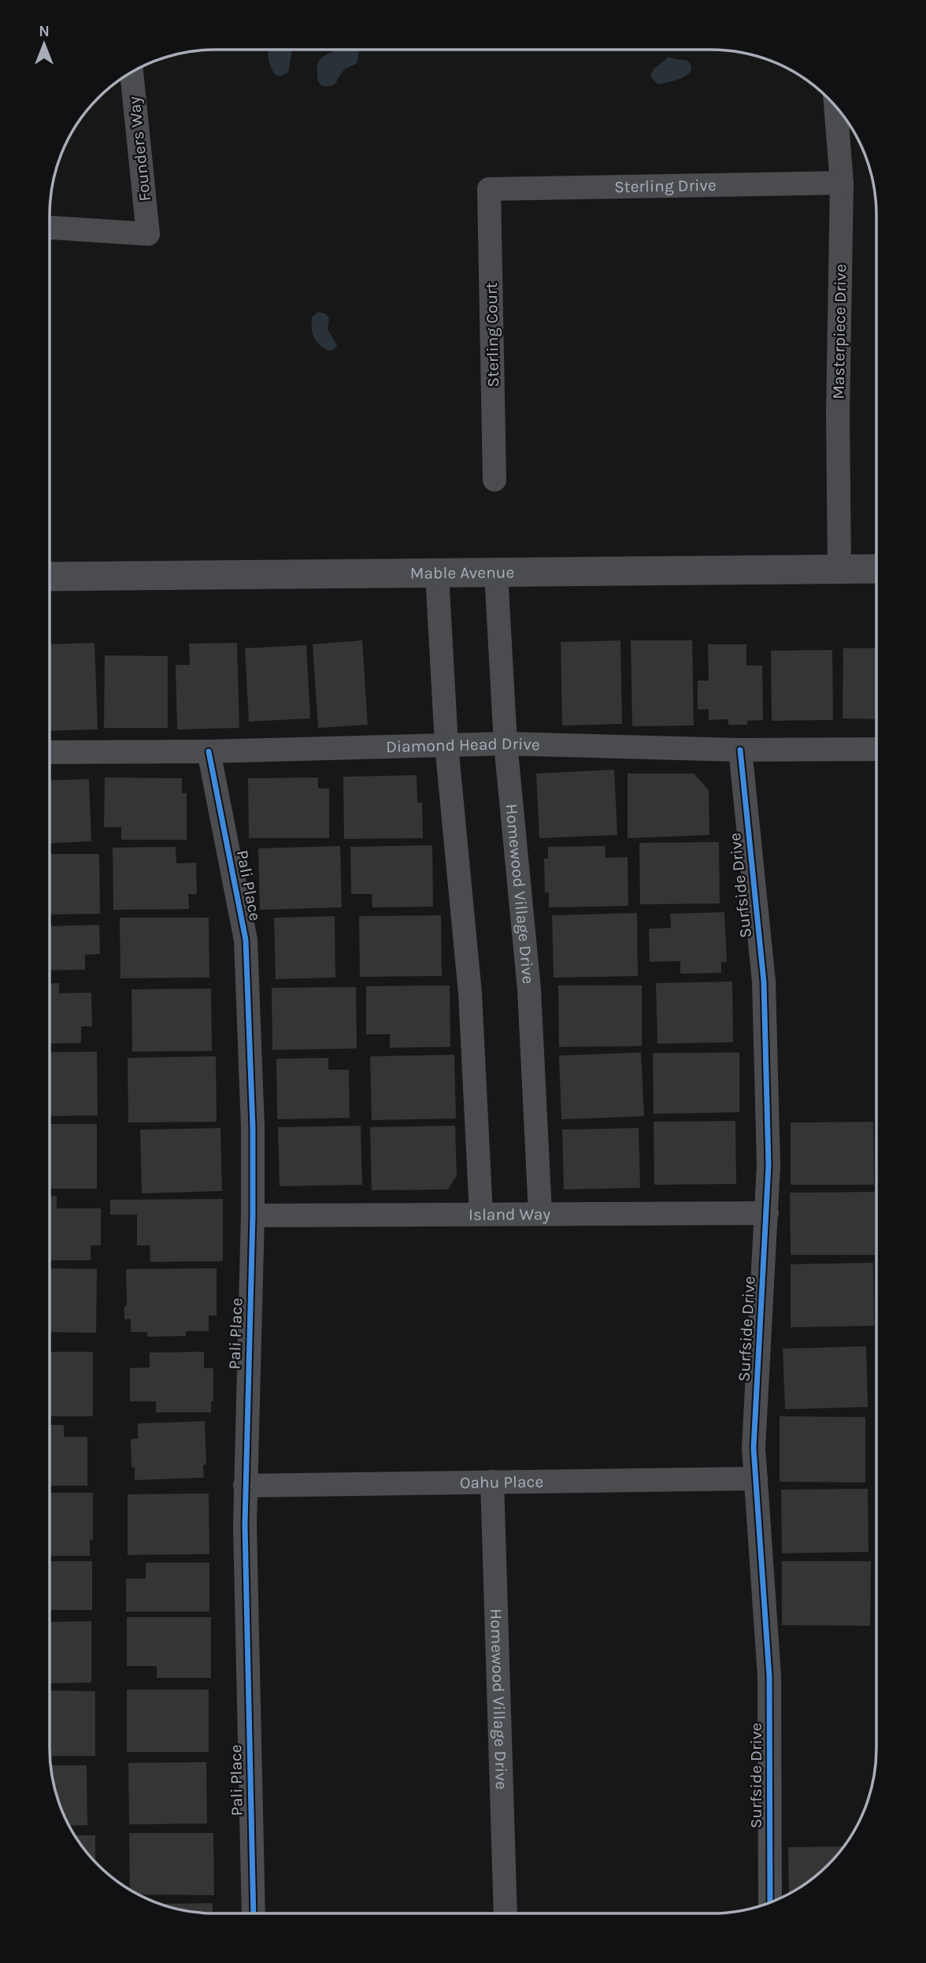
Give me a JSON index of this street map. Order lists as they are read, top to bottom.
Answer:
{
  "streets": {
    "street": [
      "Founders Way",
      "Sterling Drive",
      "Masterpiece Drive",
      "Sterling Court",
      "Mable Avenue",
      "Diamond Head Drive",
      "Pali Place",
      "Surfside Drive",
      "Homewood Village Drive",
      "Island Way",
      "Oahu Place"
    ]
  },
  "crossings": [
    ["Sterling Drive", "Masterpiece Drive"],
    ["Sterling Drive", "Sterling Court"],
    ["Masterpiece Drive", "Mable Avenue"],
    ["Mable Avenue", "Homewood Village Drive"],
    ["Diamond Head Drive", "Pali Place"],
    ["Diamond Head Drive", "Surfside Drive"],
    ["Diamond Head Drive", "Homewood Village Drive"],
    ["Pali Place", "Island Way"],
    ["Pali Place", "Oahu Place"],
    ["Surfside Drive", "Island Way"],
    ["Surfside Drive", "Oahu Place"],
    ["Homewood Village Drive", "Island Way"],
    ["Homewood Village Drive", "Oahu Place"]
  ],
  "north": "top"
}
